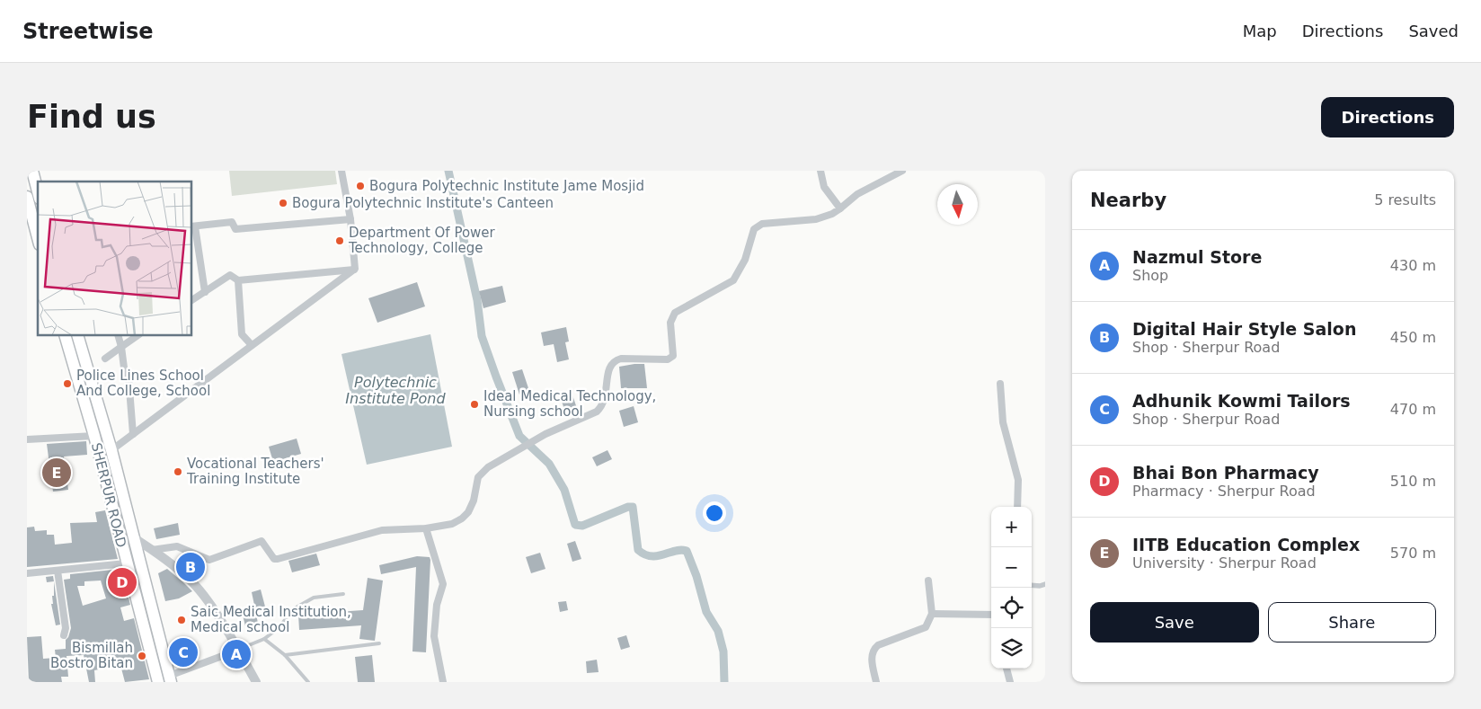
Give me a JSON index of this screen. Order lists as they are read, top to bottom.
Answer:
{
  "streets": {
    "highway": ["SHERPUR ROAD"]
  },
  "water": ["Polytechnic Institute Pond"],
  "places": [
    "Bogura Polytechnic Institute Jame Mosjid",
    "Bogura Polytechnic Institute's Canteen",
    "Department Of Power Technology, College",
    "Police Lines School And College, School",
    "Ideal Medical Technology, Nursing school",
    "Vocational Teachers' Training Institute",
    "Saic Medical Institution, Medical school",
    "Bismillah Bostro Bitan"
  ],
  "north": "bottom",
  "page": {
    "header": "Streetwise",
    "nav": ["Map", "Directions", "Saved"],
    "buttons": [
      "Directions",
      ["Save", "Share"]
    ],
    "title": "Find us",
    "heading": ["Nearby", "5 results"],
    "list": [
      {
        "mark": "A",
        "name": "Nazmul Store",
        "note": "Shop",
        "value": "430 m"
      },
      {
        "mark": "B",
        "name": "Digital Hair Style Salon",
        "note": "Shop · Sherpur Road",
        "value": "450 m"
      },
      {
        "mark": "C",
        "name": "Adhunik Kowmi Tailors",
        "note": "Shop · Sherpur Road",
        "value": "470 m"
      },
      {
        "mark": "D",
        "name": "Bhai Bon Pharmacy",
        "note": "Pharmacy · Sherpur Road",
        "value": "510 m"
      },
      {
        "mark": "E",
        "name": "IITB Education Complex",
        "note": "University · Sherpur Road",
        "value": "570 m"
      }
    ],
    "pins": [
      "E",
      "B",
      "D",
      "C",
      "A"
    ],
    "map_buttons": ["+", "−"]
  }
}
